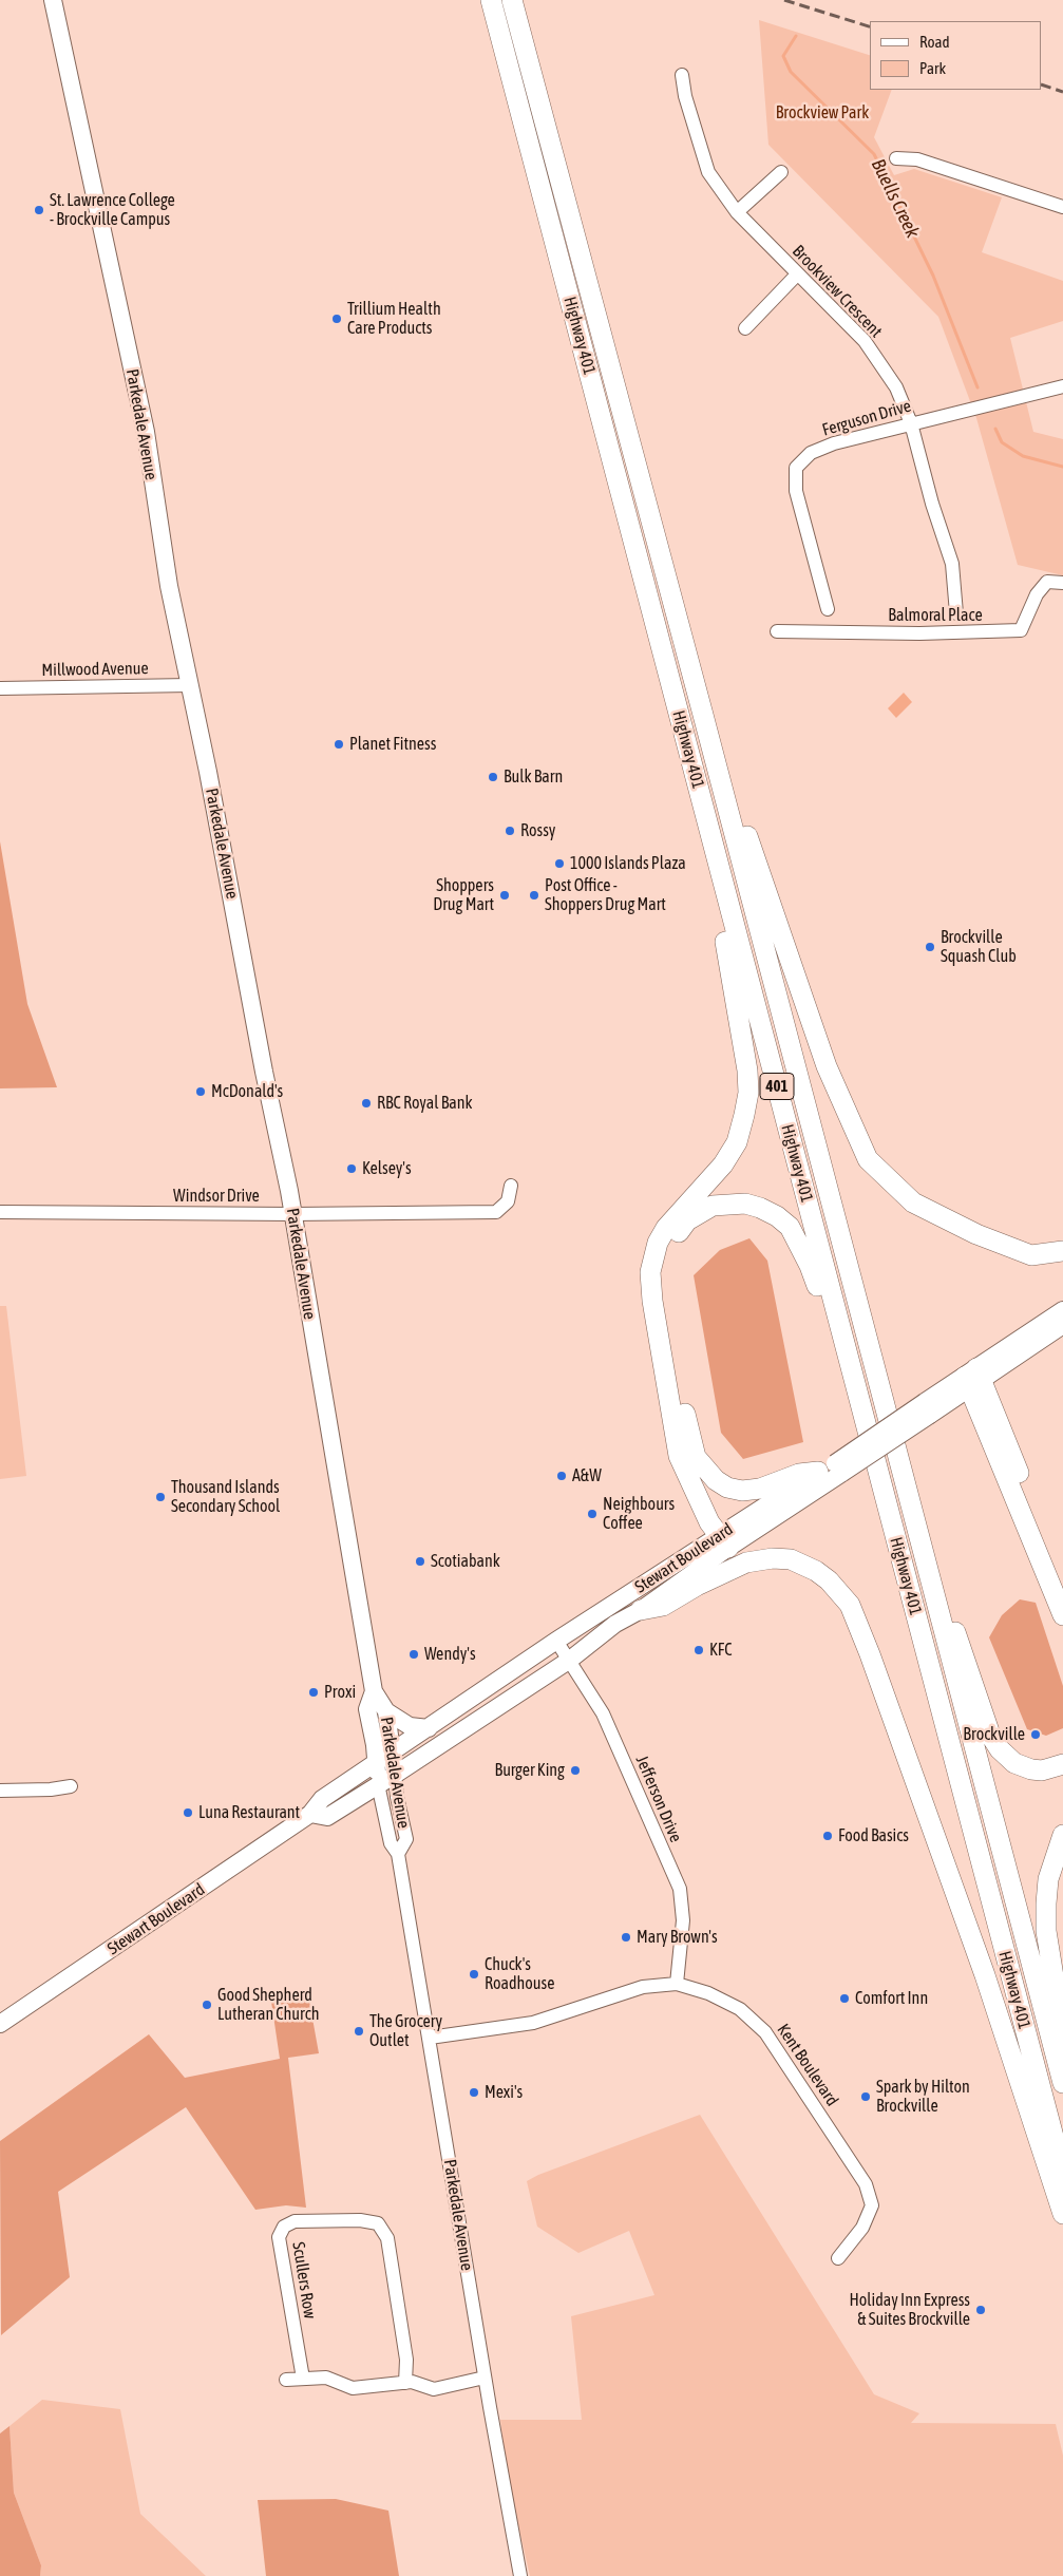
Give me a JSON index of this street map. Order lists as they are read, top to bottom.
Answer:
{
  "streets": {
    "highway": ["Highway 401", "401"],
    "main road": ["Parkedale Avenue", "Stewart Boulevard"],
    "street": [
      "Brookview Crescent",
      "Ferguson Drive",
      "Balmoral Place",
      "Millwood Avenue",
      "Windsor Drive",
      "Jefferson Drive",
      "Kent Boulevard",
      "Scullers Row"
    ]
  },
  "crossings": [
    ["Brookview Crescent", "Ferguson Drive"],
    ["Parkedale Avenue", "Millwood Avenue"],
    ["Parkedale Avenue", "Windsor Drive"],
    ["Parkedale Avenue", "Stewart Boulevard"],
    ["Parkedale Avenue", "Kent Boulevard"],
    ["Stewart Boulevard", "Jefferson Drive"],
    ["Jefferson Drive", "Kent Boulevard"]
  ],
  "water": ["Buells Creek"],
  "parks": ["Brockview Park"],
  "places": [
    "St. Lawrence College - Brockville Campus",
    "Trillium Health Care Products",
    "Planet Fitness",
    "Bulk Barn",
    "Rossy",
    "1000 Islands Plaza",
    "Shoppers Drug Mart",
    "Post Office - Shoppers Drug Mart",
    "Brockville Squash Club",
    "McDonald's",
    "RBC Royal Bank",
    "Kelsey's",
    "A&W",
    "Thousand Islands Secondary School",
    "Neighbours Coffee",
    "Scotiabank",
    "KFC",
    "Wendy's",
    "Proxi",
    "Brockville",
    "Burger King",
    "Luna Restaurant",
    "Food Basics",
    "Mary Brown's",
    "Chuck's Roadhouse",
    "Comfort Inn",
    "Good Shepherd Lutheran Church",
    "The Grocery Outlet",
    "Mexi's",
    "Spark by Hilton Brockville",
    "Holiday Inn Express & Suites Brockville"
  ],
  "legend": ["Road", "Park"]
}
